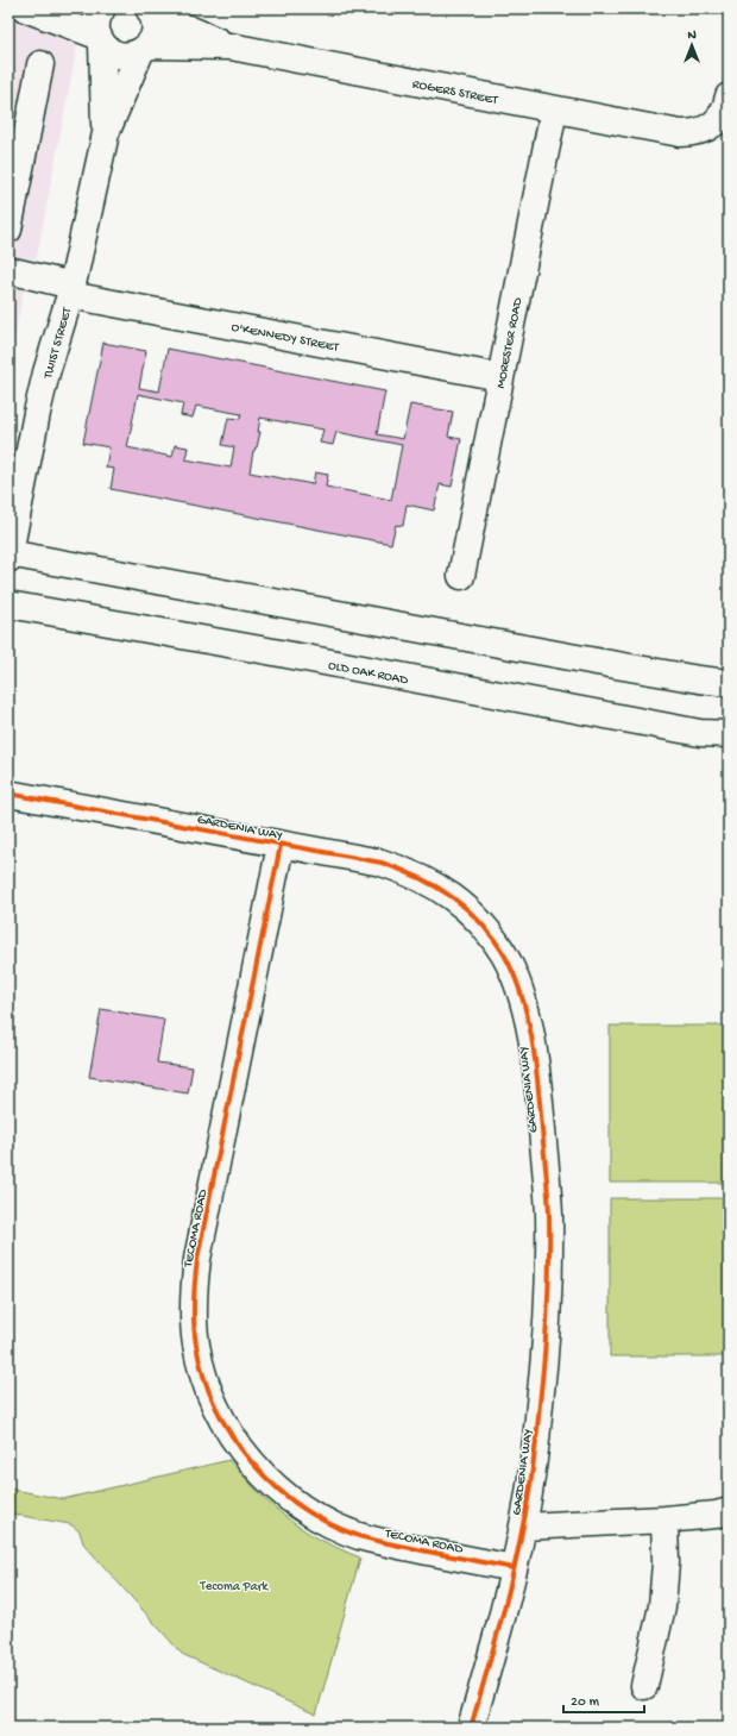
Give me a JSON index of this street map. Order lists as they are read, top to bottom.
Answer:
{
  "streets": {
    "street": [
      "ROGERS STREET",
      "O'KENNEDY STREET",
      "TWIST STREET",
      "MORESTER ROAD",
      "OLD OAK ROAD",
      "GARDENIA WAY",
      "TECOMA ROAD"
    ]
  },
  "crossings": [
    ["ROGERS STREET", "TWIST STREET"],
    ["ROGERS STREET", "MORESTER ROAD"],
    ["O'KENNEDY STREET", "TWIST STREET"],
    ["O'KENNEDY STREET", "MORESTER ROAD"],
    ["GARDENIA WAY", "TECOMA ROAD"]
  ],
  "parks": ["Tecoma Park"],
  "scale_bar": "20 m",
  "north": "top"
}
